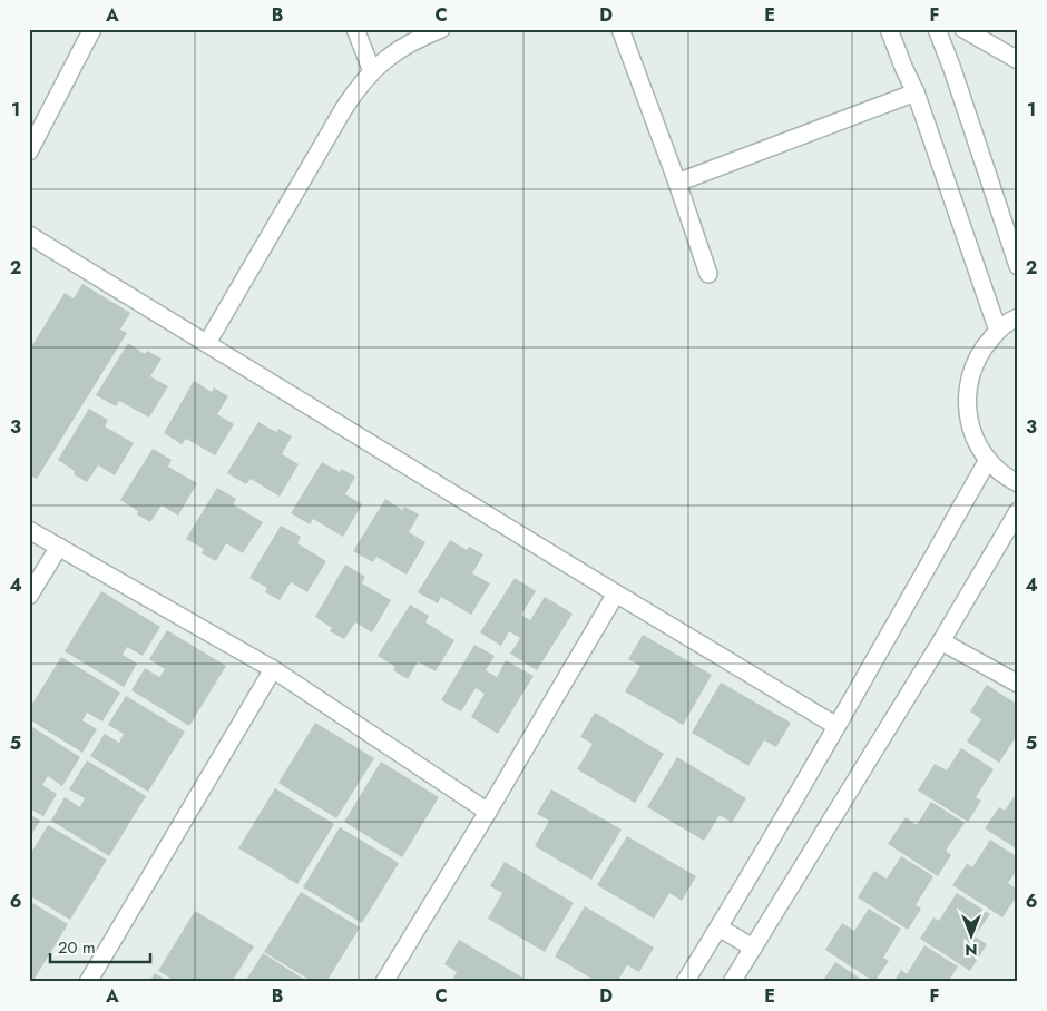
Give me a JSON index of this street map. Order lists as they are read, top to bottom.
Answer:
{
  "scale_bar": "20 m",
  "north": "bottom",
  "grid": {
    "columns": [
      "A",
      "B",
      "C",
      "D",
      "E",
      "F"
    ],
    "rows": [
      "1",
      "2",
      "3",
      "4",
      "5",
      "6"
    ]
  }
}
